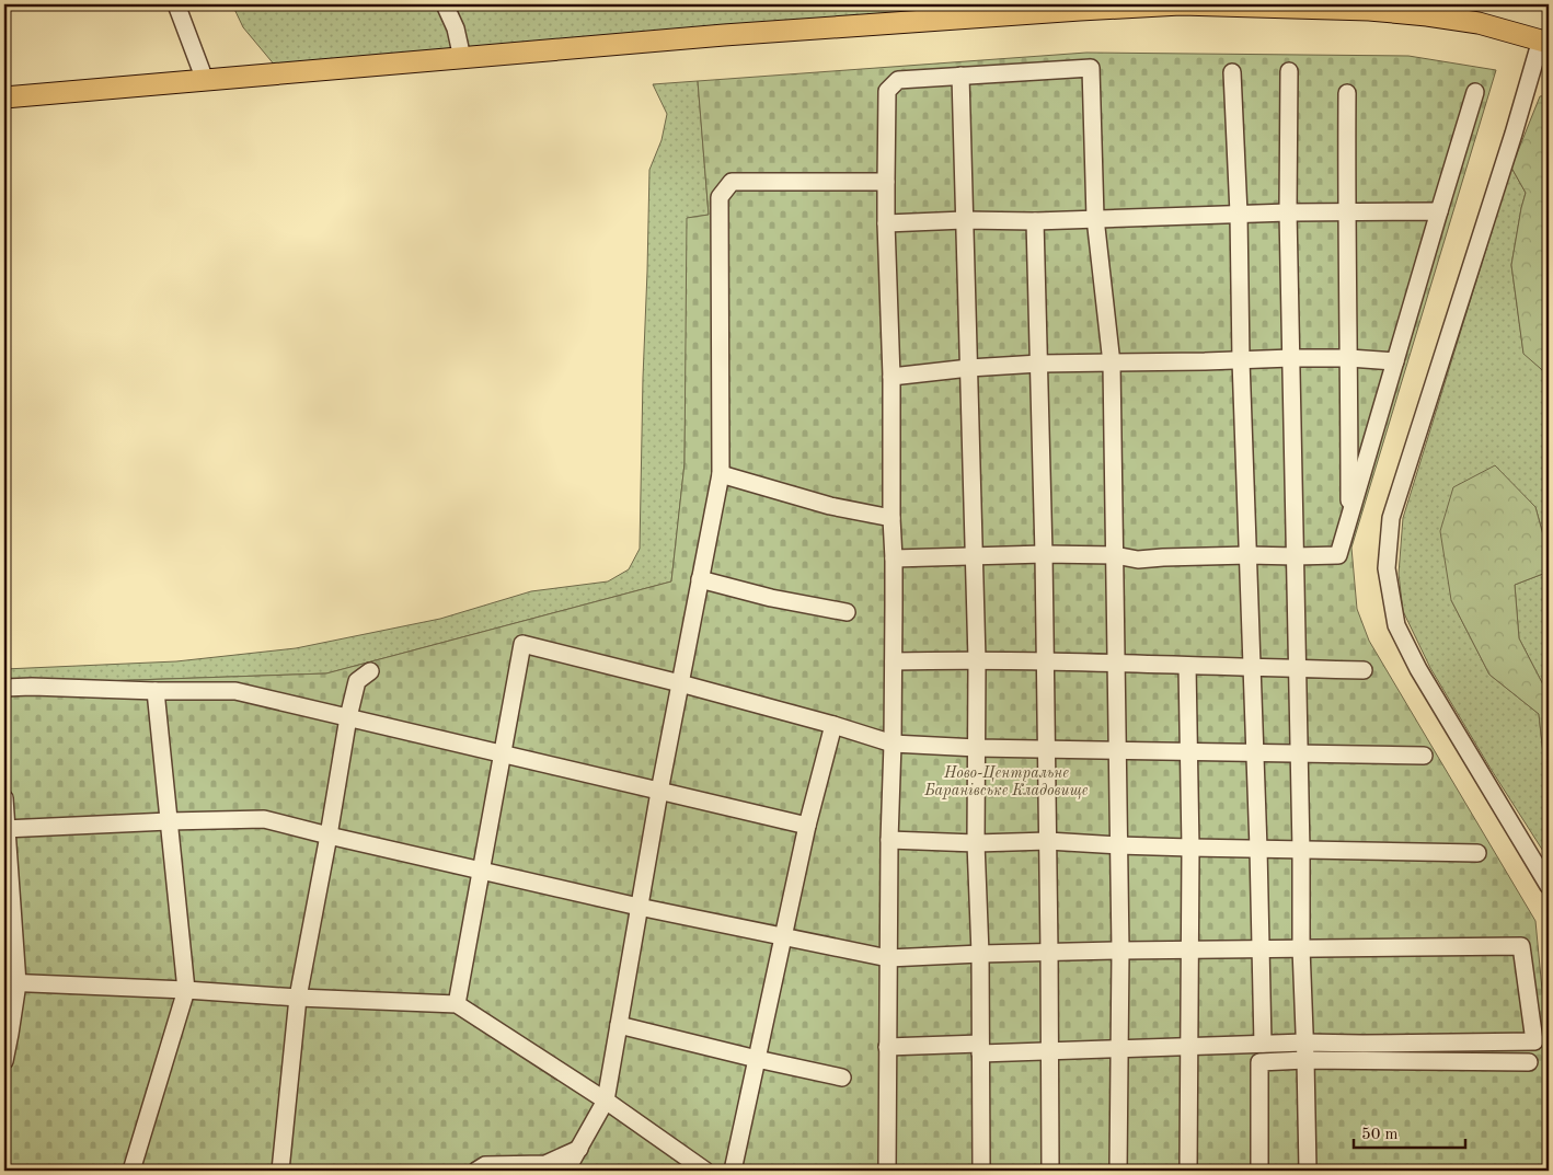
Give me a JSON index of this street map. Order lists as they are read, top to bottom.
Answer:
{
  "parks": ["Ново-Центральне Баранівське Кладовище"],
  "scale_bar": "50 m"
}
